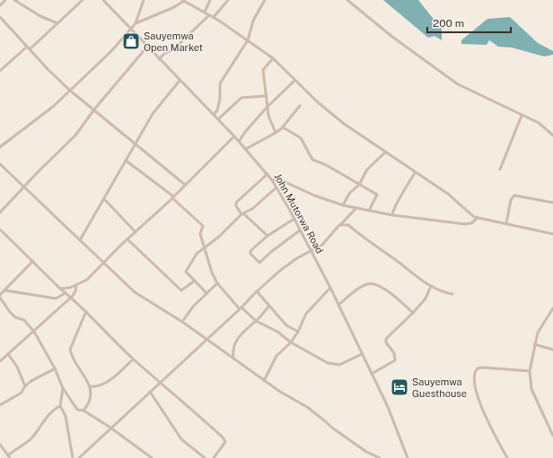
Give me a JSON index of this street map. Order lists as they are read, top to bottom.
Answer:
{
  "streets": {
    "street": ["John Mutorwa Road"]
  },
  "places": {
    "shop": ["Sauyemwa Open Market"],
    "hotel": ["Sauyemwa Guesthouse"]
  },
  "scale_bar": "200 m"
}
